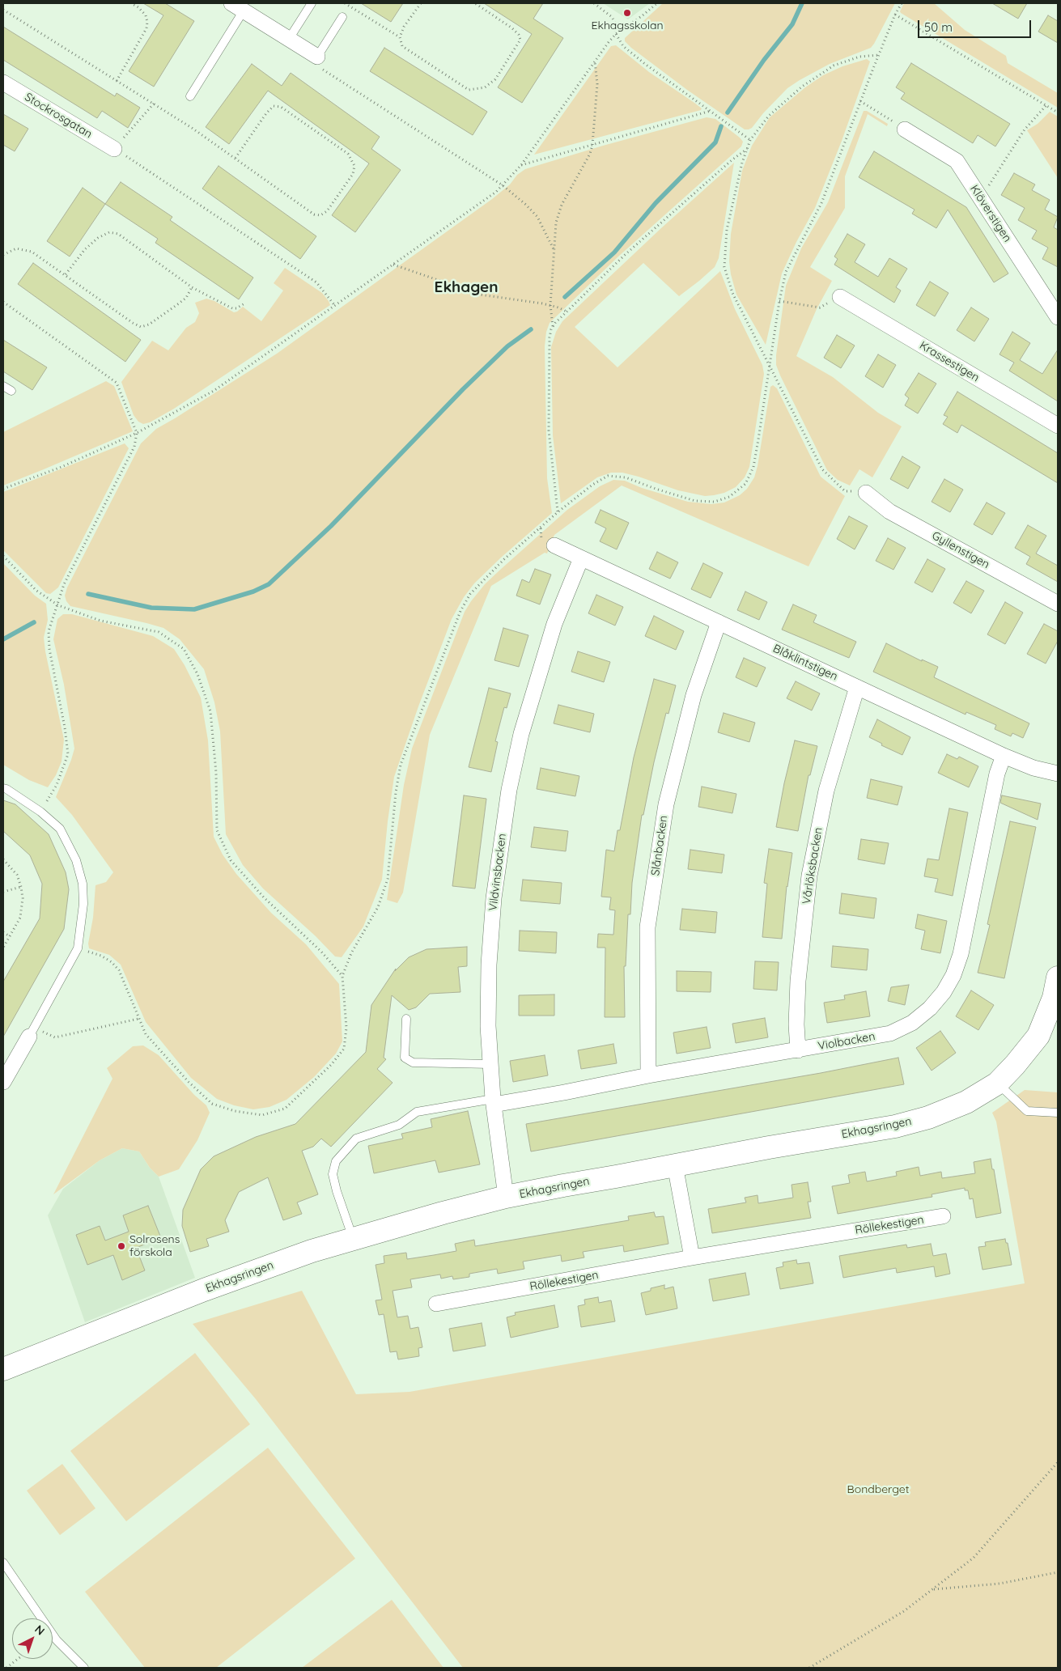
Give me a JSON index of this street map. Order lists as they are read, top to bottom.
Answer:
{
  "streets": {
    "street": [
      "Stockrosgatan",
      "Klöverstigen",
      "Krassestigen",
      "Gyllenstigen",
      "Blåklintstigen",
      "Slånbacken",
      "Vårlöksbacken",
      "Vildvinsbacken",
      "Violbacken",
      "Ekhagsringen",
      "Röllekestigen"
    ]
  },
  "crossings": [
    ["Blåklintstigen", "Slånbacken"],
    ["Blåklintstigen", "Vårlöksbacken"],
    ["Blåklintstigen", "Vildvinsbacken"],
    ["Blåklintstigen", "Violbacken"],
    ["Slånbacken", "Violbacken"],
    ["Vårlöksbacken", "Violbacken"],
    ["Vildvinsbacken", "Violbacken"],
    ["Vildvinsbacken", "Ekhagsringen"]
  ],
  "districts": ["Ekhagen"],
  "parks": ["Bondberget"],
  "places": ["Ekhagsskolan", "Solrosens förskola"],
  "scale_bar": "50 m",
  "north": "top right"
}
